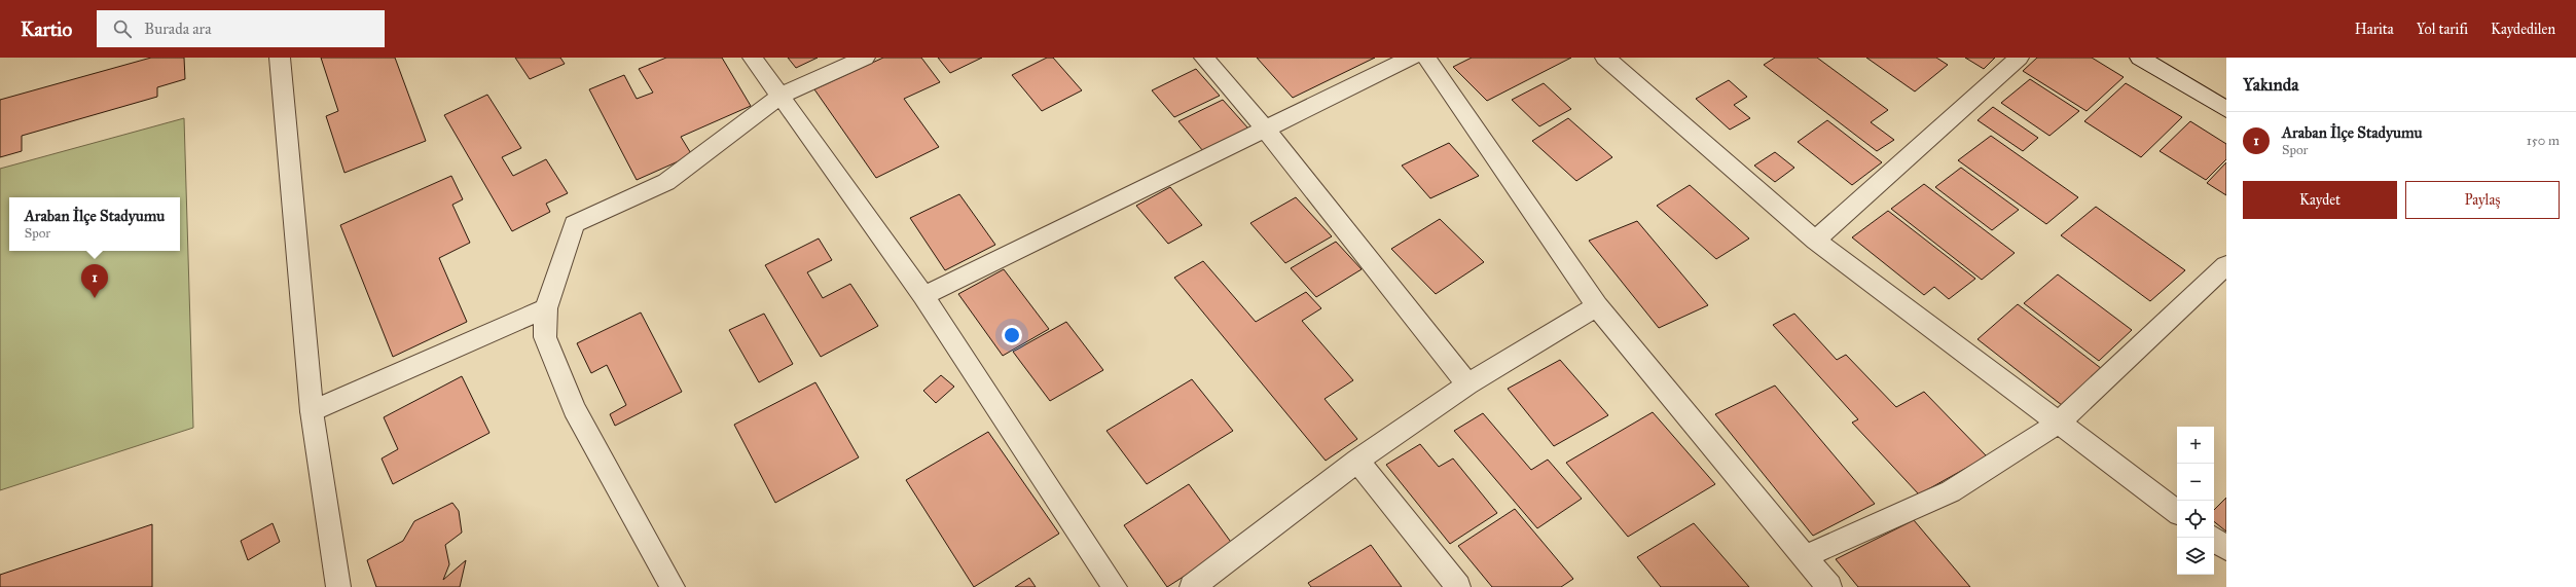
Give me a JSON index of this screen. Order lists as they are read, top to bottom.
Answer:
{
  "page": {
    "header": "Kartio",
    "search": "Burada ara",
    "nav": ["Harita", "Yol tarifi", "Kaydedilen"],
    "heading": "Yakında",
    "list": [
      {
        "mark": "1",
        "name": "Araban İlçe Stadyumu",
        "note": "Spor",
        "value": "150 m"
      }
    ],
    "buttons": ["Kaydet", "Paylaş"],
    "popup": ["Araban İlçe Stadyumu", "Spor"],
    "pins": "1",
    "map_buttons": ["+", "−"]
  }
}
